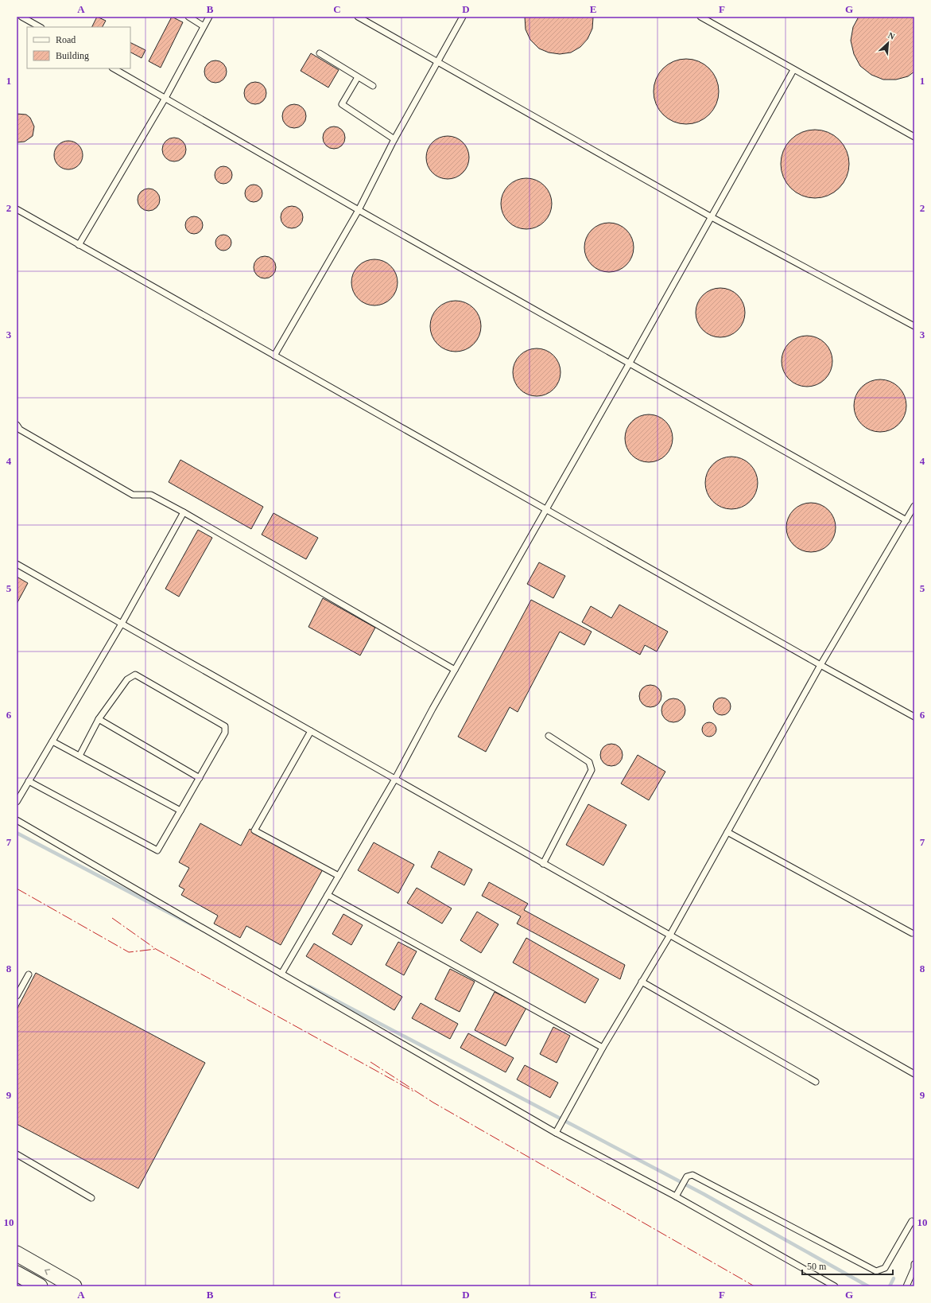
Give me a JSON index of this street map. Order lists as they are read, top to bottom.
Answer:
{
  "legend": ["Road", "Building"],
  "scale_bar": "50 m",
  "north": "top right",
  "grid": {
    "columns": [
      "A",
      "B",
      "C",
      "D",
      "E",
      "F",
      "G"
    ],
    "rows": [
      "1",
      "2",
      "3",
      "4",
      "5",
      "6",
      "7",
      "8",
      "9",
      "10"
    ]
  }
}
